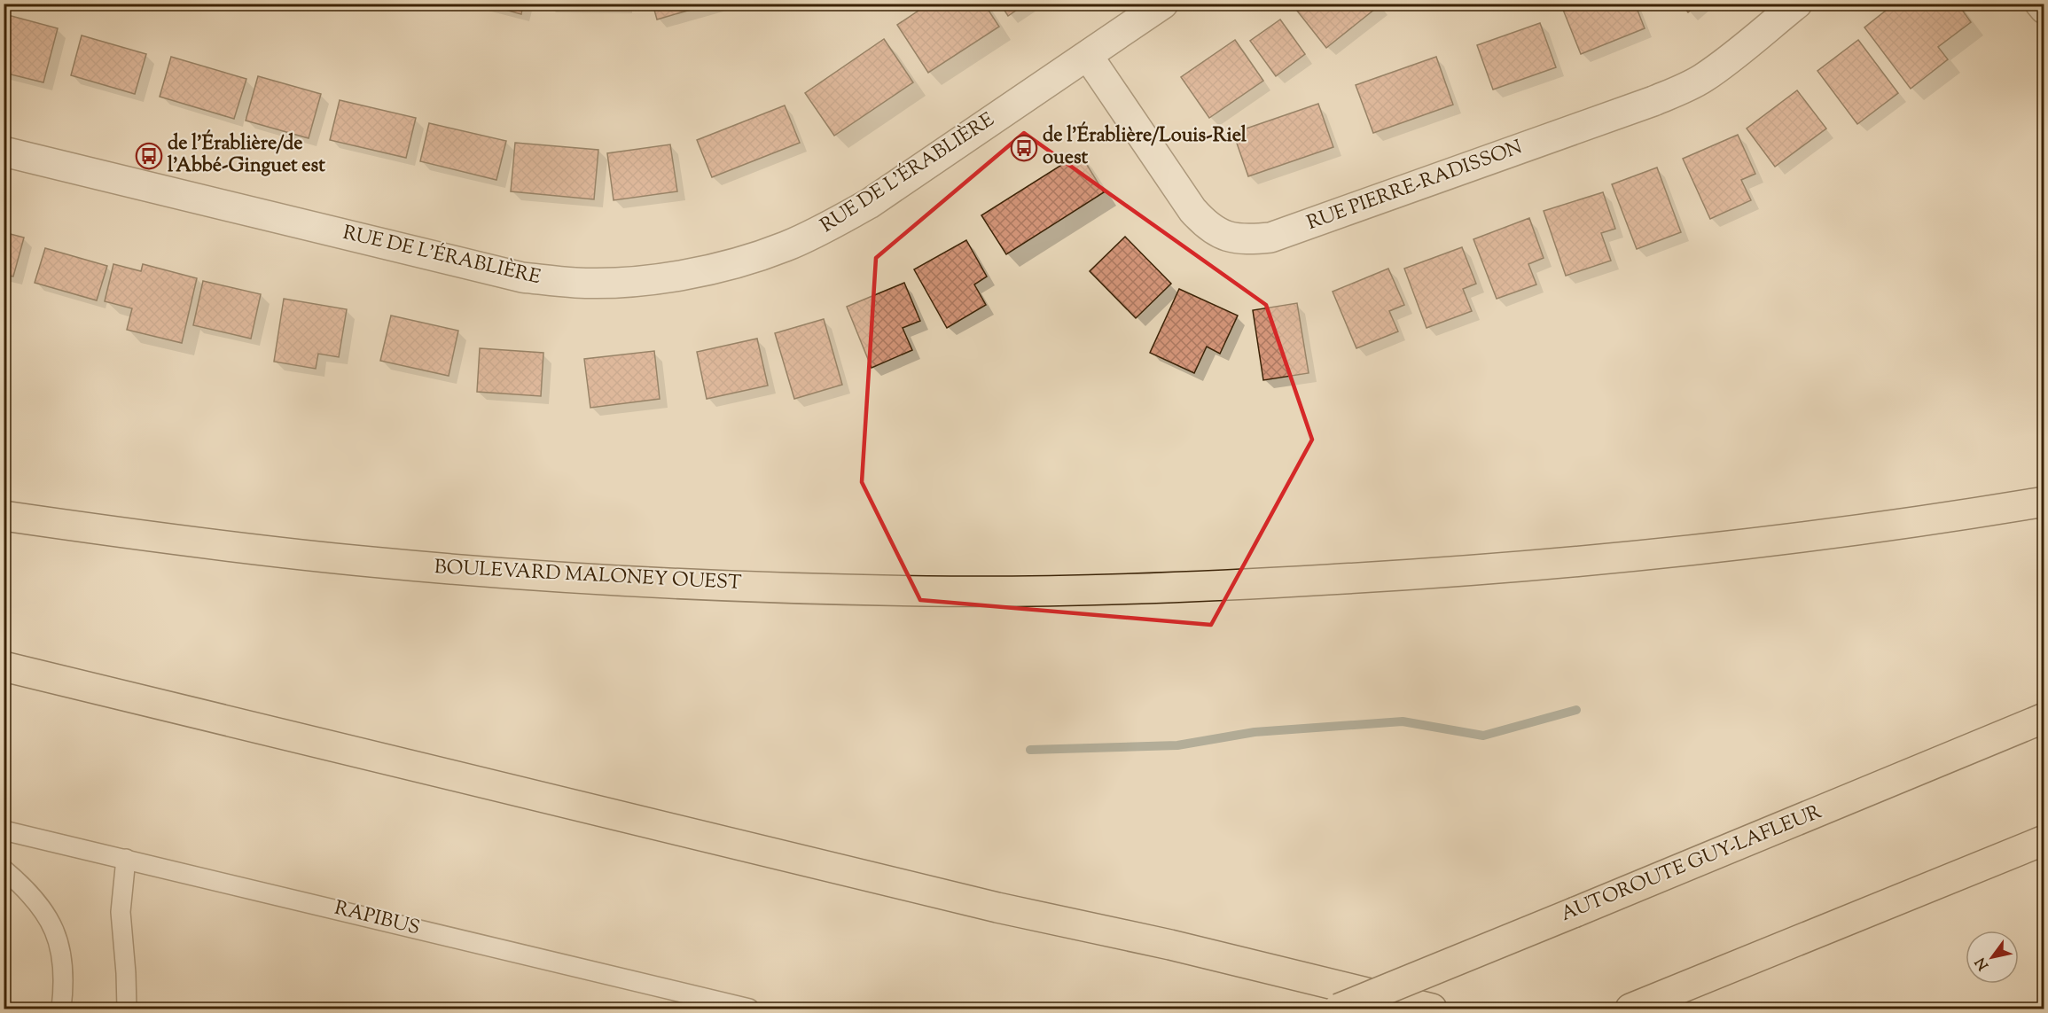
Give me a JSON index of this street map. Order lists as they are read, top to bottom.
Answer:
{
  "streets": {
    "highway": ["BOULEVARD MALONEY OUEST", "AUTOROUTE GUY-LAFLEUR"],
    "street": ["RUE DE L'ÉRABLIÈRE", "RUE PIERRE-RADISSON"],
    "lane": ["RAPIBUS"]
  },
  "crossings": [
    ["RUE DE L'ÉRABLIÈRE", "RUE PIERRE-RADISSON"]
  ],
  "places": {
    "bus stop": ["de l'Érablière/Louis-Riel ouest", "de l'Érablière/de l'Abbé-Ginguet est"]
  },
  "north": "bottom left"
}
